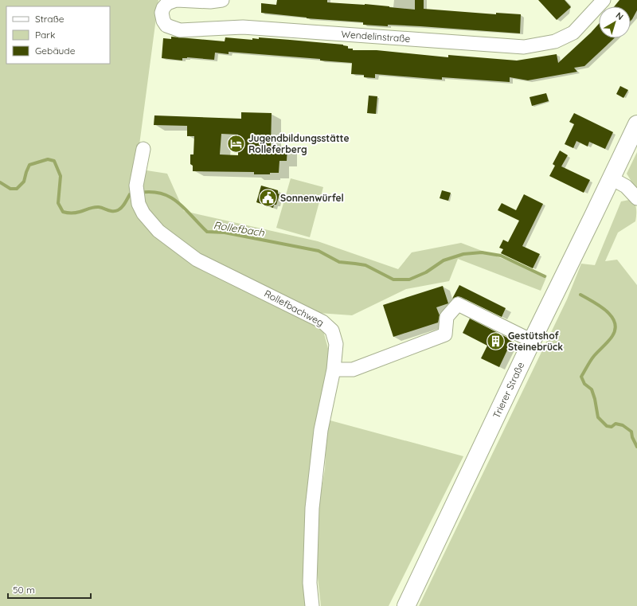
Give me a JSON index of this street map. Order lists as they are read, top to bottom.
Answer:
{
  "streets": {
    "main road": ["Trierer Straße"],
    "street": ["Wendelinstraße", "Rollefbachweg"]
  },
  "water": ["Rollefbach"],
  "places": {
    "hotel": ["Jugendbildungsstätte Rolleferberg"],
    "public building": ["Sonnenwürfel"],
    "building": ["Gestütshof Steinebrück"]
  },
  "legend": ["Straße", "Park", "Gebäude"],
  "scale_bar": "50 m",
  "north": "top right"
}
